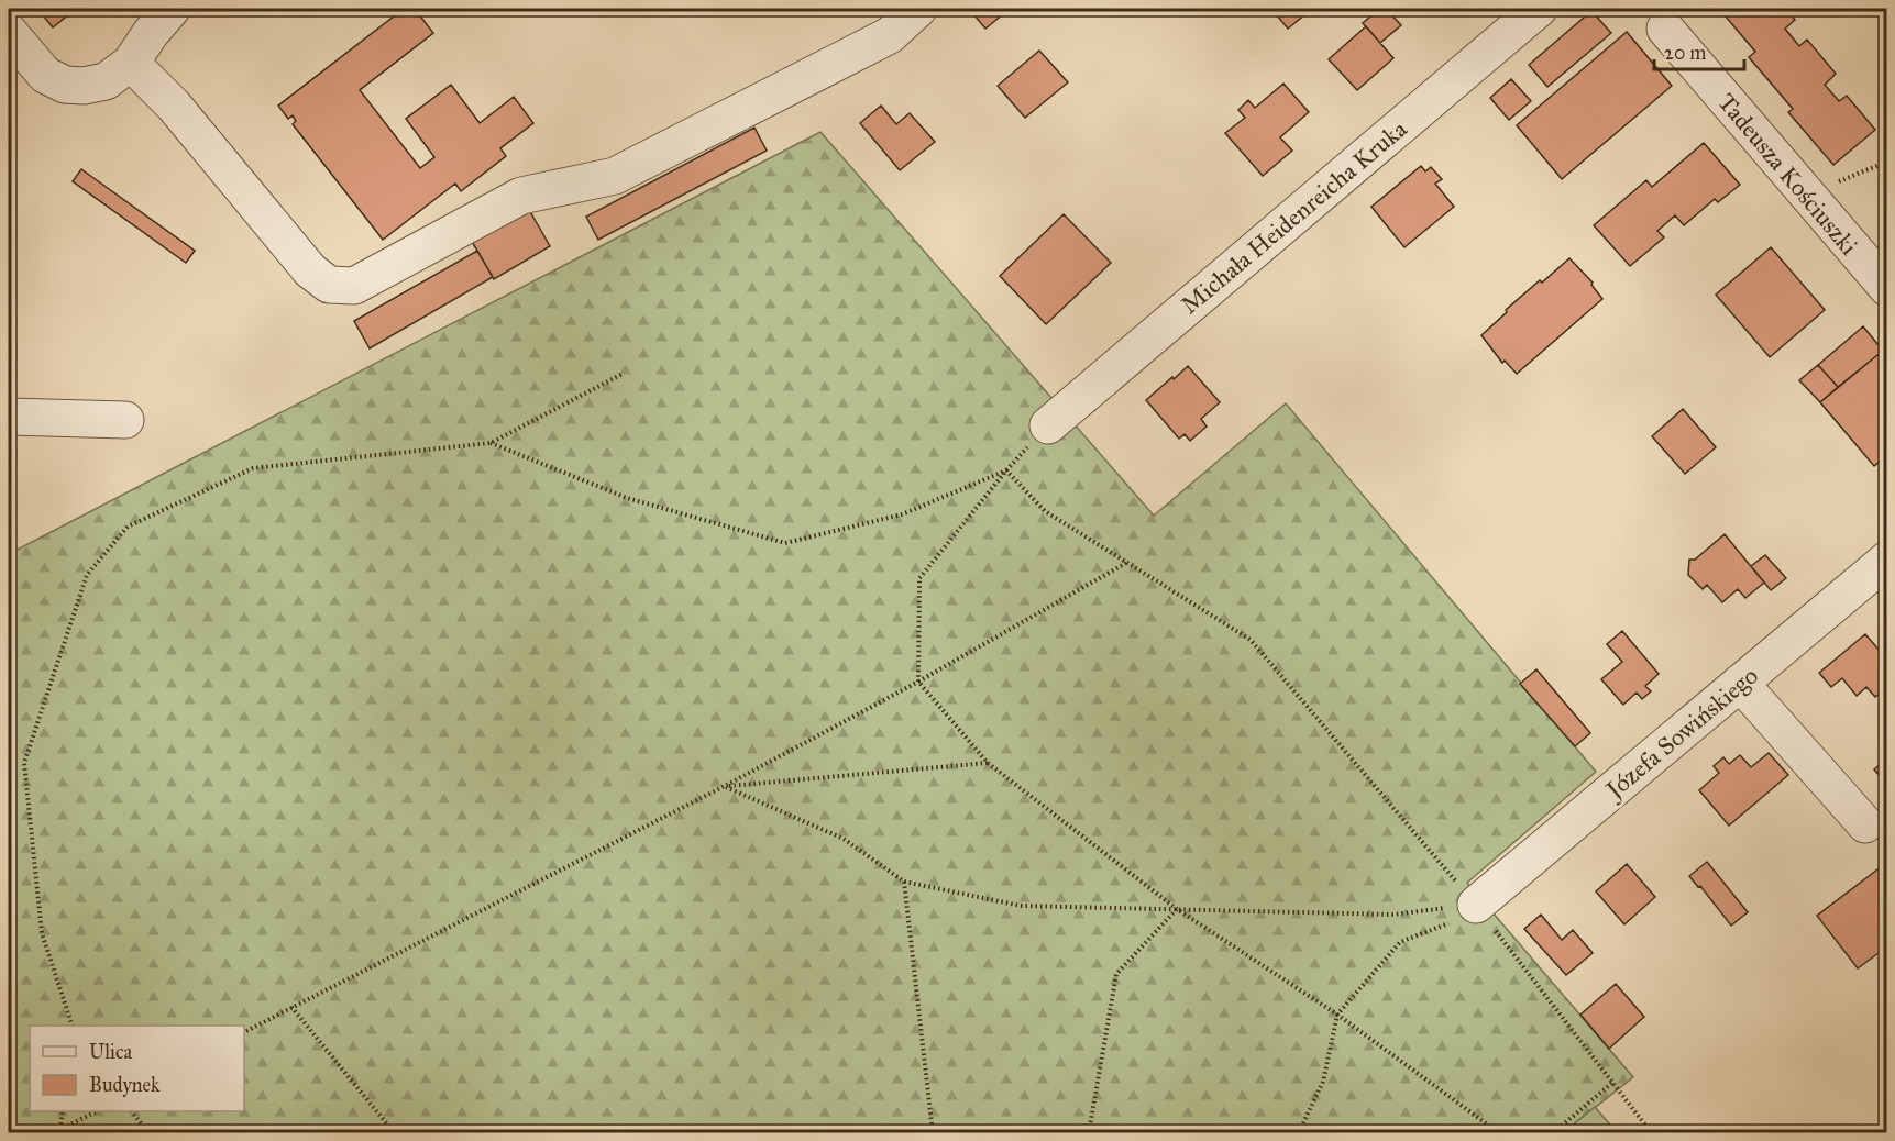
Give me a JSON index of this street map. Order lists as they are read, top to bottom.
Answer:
{
  "streets": {
    "street": ["Tadeusza Kościuszki", "Michała Heidenreicha Kruka", "Józefa Sowińskiego"]
  },
  "legend": ["Ulica", "Budynek"],
  "scale_bar": "20 m"
}
